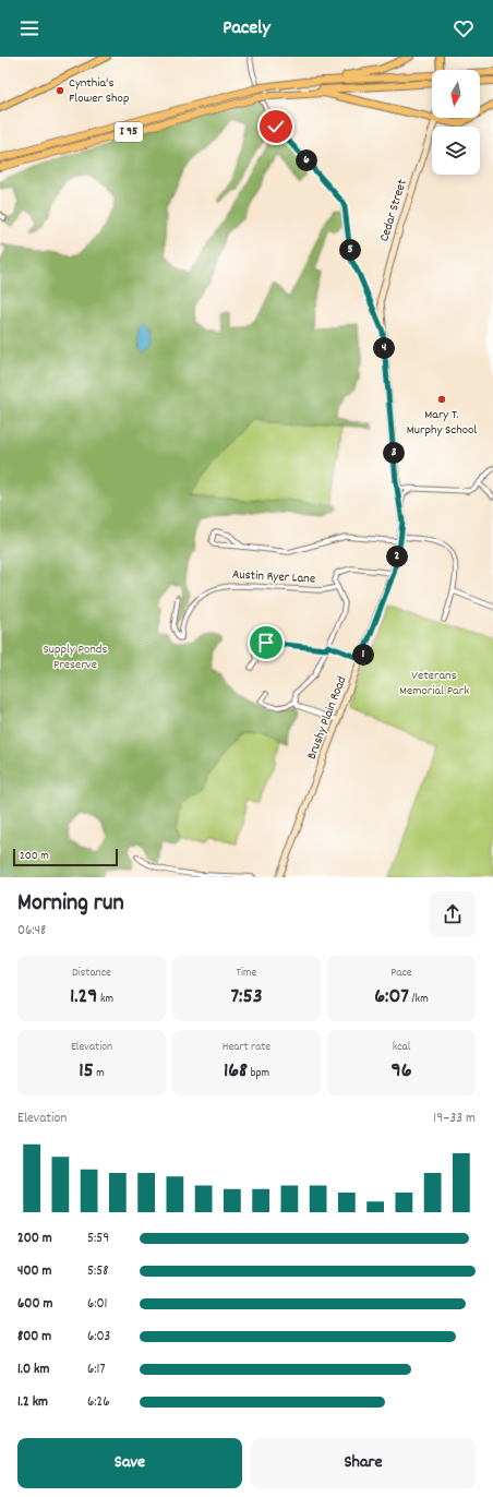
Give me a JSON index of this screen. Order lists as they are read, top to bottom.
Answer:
{
  "streets": {
    "highway": ["I 95"],
    "main road": ["Cedar Street", "Brushy Plain Road"],
    "street": ["Austin Ryer Lane"]
  },
  "crossings": [
    ["Cedar Street", "Brushy Plain Road"]
  ],
  "parks": ["Supply Ponds Preserve", "Veterans Memorial Park"],
  "places": ["Cynthia's Flower Shop", "Mary T. Murphy School"],
  "scale_bar": "200 m",
  "north": "bottom",
  "page": {
    "header": "Pacely",
    "pins": [
      "6",
      "5",
      "4",
      "3",
      "2",
      "1"
    ],
    "scale": "200 m",
    "heading": ["Morning run", "06:48"],
    "stats": [
      ["Distance", "1.29 km"],
      ["Time", "7:53"],
      ["Pace", "6:07 /km"],
      ["Elevation", "15 m"],
      ["Heart rate", "168 bpm"],
      ["kcal", "96"]
    ],
    "chart": ["Elevation", "19–33 m"],
    "list": [
      {
        "name": "200 m",
        "note": "5:59"
      },
      {
        "name": "400 m",
        "note": "5:58"
      },
      {
        "name": "600 m",
        "note": "6:01"
      },
      {
        "name": "800 m",
        "note": "6:03"
      },
      {
        "name": "1.0 km",
        "note": "6:17"
      },
      {
        "name": "1.2 km",
        "note": "6:26"
      }
    ],
    "buttons": ["Save", "Share"]
  }
}
